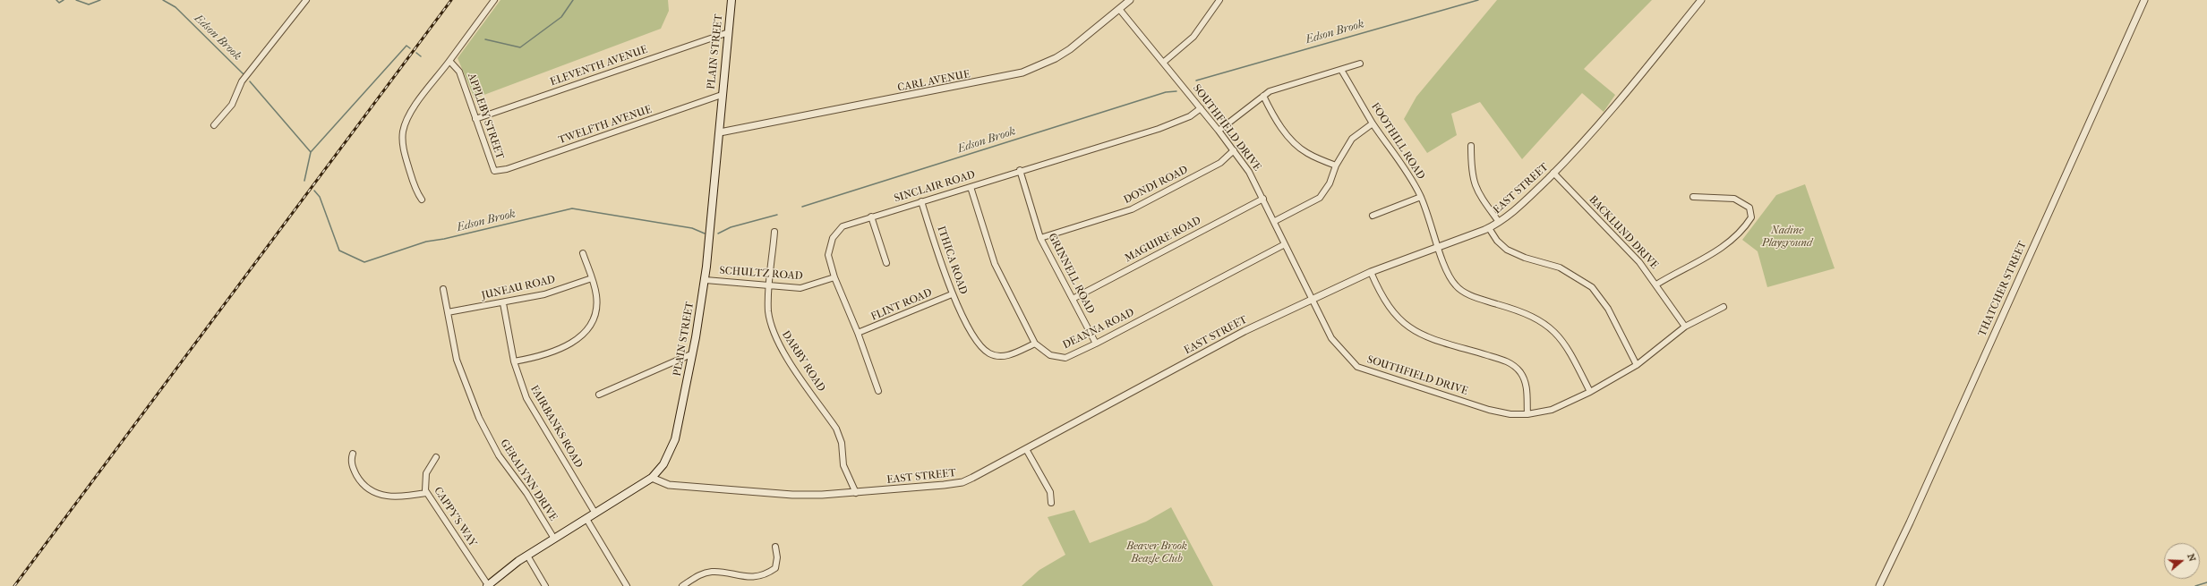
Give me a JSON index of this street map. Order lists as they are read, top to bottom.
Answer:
{
  "streets": {
    "main road": ["PLAIN STREET"],
    "street": [
      "ELEVENTH AVENUE",
      "CARL AVENUE",
      "APPLEBY STREET",
      "TWELFTH AVENUE",
      "SOUTHFIELD DRIVE",
      "FOOTHILL ROAD",
      "DONDI ROAD",
      "SINCLAIR ROAD",
      "EAST STREET",
      "BACKLUND DRIVE",
      "MAGUIRE ROAD",
      "ITHICA ROAD",
      "SCHULTZ ROAD",
      "GRINNELL ROAD",
      "JUNEAU ROAD",
      "THATCHER STREET",
      "FLINT ROAD",
      "DEANNA ROAD",
      "DARBY ROAD",
      "FAIRBANKS ROAD",
      "GERALYNN DRIVE",
      "CAPPY'S WAY"
    ]
  },
  "crossings": [
    ["PLAIN STREET", "ELEVENTH AVENUE"],
    ["PLAIN STREET", "CARL AVENUE"],
    ["PLAIN STREET", "TWELFTH AVENUE"],
    ["PLAIN STREET", "EAST STREET"],
    ["PLAIN STREET", "SCHULTZ ROAD"],
    ["PLAIN STREET", "FAIRBANKS ROAD"],
    ["PLAIN STREET", "GERALYNN DRIVE"],
    ["PLAIN STREET", "CAPPY'S WAY"],
    ["ELEVENTH AVENUE", "APPLEBY STREET"],
    ["CARL AVENUE", "SOUTHFIELD DRIVE"],
    ["APPLEBY STREET", "TWELFTH AVENUE"],
    ["SOUTHFIELD DRIVE", "FOOTHILL ROAD"],
    ["SOUTHFIELD DRIVE", "DONDI ROAD"],
    ["SOUTHFIELD DRIVE", "SINCLAIR ROAD"],
    ["SOUTHFIELD DRIVE", "EAST STREET"],
    ["SOUTHFIELD DRIVE", "BACKLUND DRIVE"],
    ["SOUTHFIELD DRIVE", "MAGUIRE ROAD"],
    ["SOUTHFIELD DRIVE", "DEANNA ROAD"],
    ["FOOTHILL ROAD", "EAST STREET"],
    ["DONDI ROAD", "GRINNELL ROAD"],
    ["SINCLAIR ROAD", "ITHICA ROAD"],
    ["SINCLAIR ROAD", "SCHULTZ ROAD"],
    ["SINCLAIR ROAD", "GRINNELL ROAD"],
    ["SINCLAIR ROAD", "FLINT ROAD"],
    ["SINCLAIR ROAD", "DEANNA ROAD"],
    ["EAST STREET", "BACKLUND DRIVE"],
    ["EAST STREET", "DARBY ROAD"],
    ["MAGUIRE ROAD", "GRINNELL ROAD"],
    ["ITHICA ROAD", "FLINT ROAD"],
    ["ITHICA ROAD", "DEANNA ROAD"],
    ["SCHULTZ ROAD", "DARBY ROAD"],
    ["GRINNELL ROAD", "DEANNA ROAD"],
    ["JUNEAU ROAD", "FAIRBANKS ROAD"],
    ["JUNEAU ROAD", "GERALYNN DRIVE"]
  ],
  "water": ["Edson Brook"],
  "parks": ["Nadine Playground", "Beaver Brook Beagle Club"],
  "north": "right"
}
